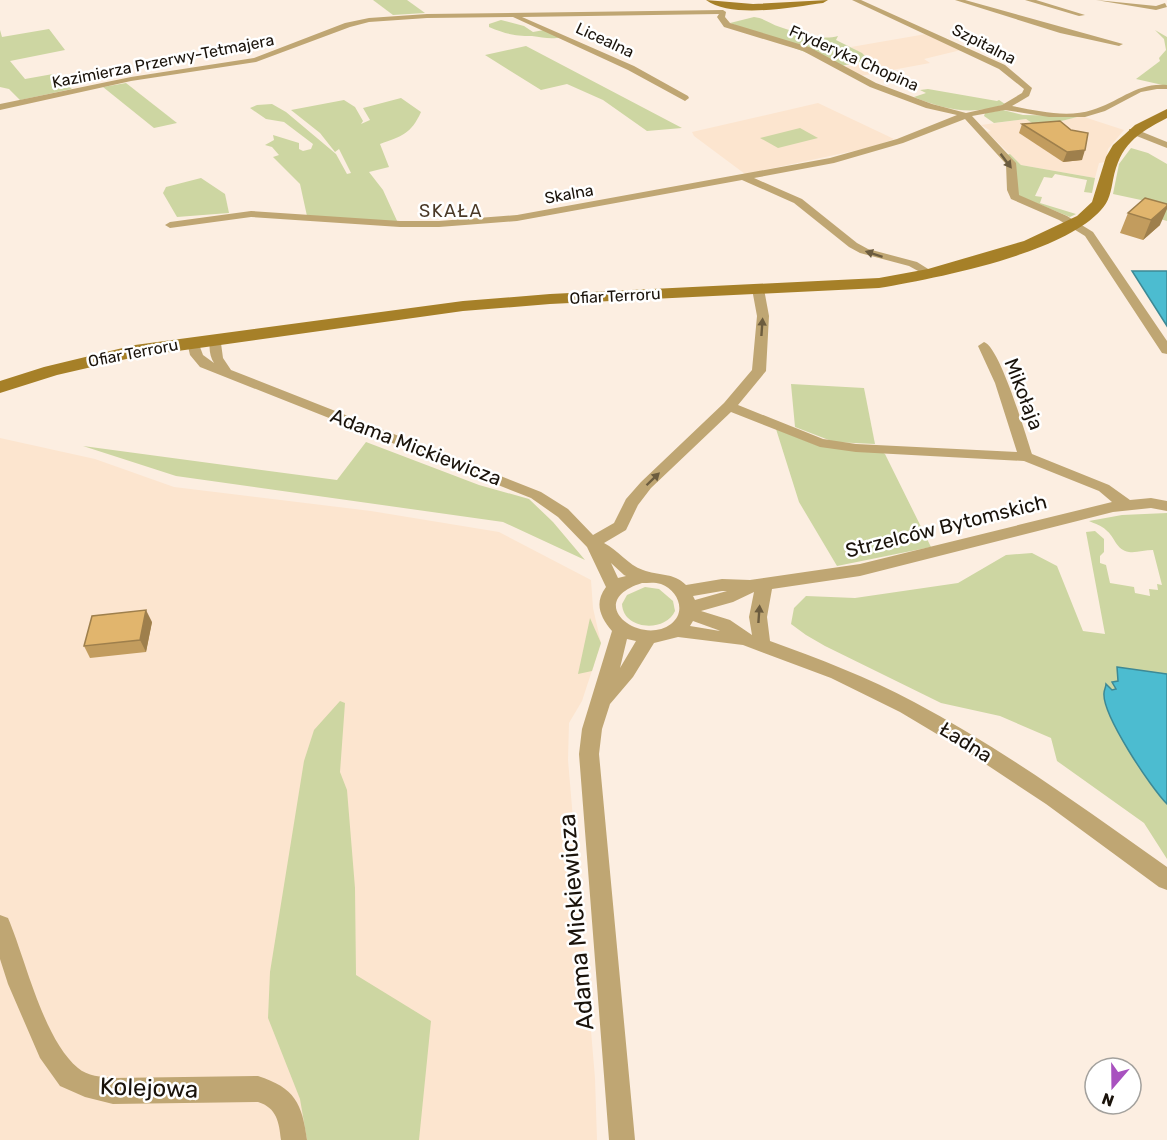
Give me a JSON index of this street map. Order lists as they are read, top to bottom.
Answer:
{
  "streets": {
    "street": [
      "Licealna",
      "Szpitalna",
      "Fryderyka Chopina",
      "Kazimierza Przerwy-Tetmajera",
      "Skalna",
      "Ofiar Terroru",
      "Mikołaja",
      "Adama Mickiewicza",
      "Strzelców Bytomskich",
      "Ładna",
      "Kolejowa"
    ]
  },
  "crossings": [
    ["Licealna", "Kazimierza Przerwy-Tetmajera"],
    ["Szpitalna", "Fryderyka Chopina"],
    ["Szpitalna", "Skalna"],
    ["Fryderyka Chopina", "Kazimierza Przerwy-Tetmajera"],
    ["Fryderyka Chopina", "Skalna"],
    ["Ofiar Terroru", "Adama Mickiewicza"],
    ["Adama Mickiewicza", "Strzelców Bytomskich"],
    ["Adama Mickiewicza", "Ładna"],
    ["Strzelców Bytomskich", "Ładna"]
  ],
  "districts": ["SKAŁA"],
  "north": "bottom"
}
